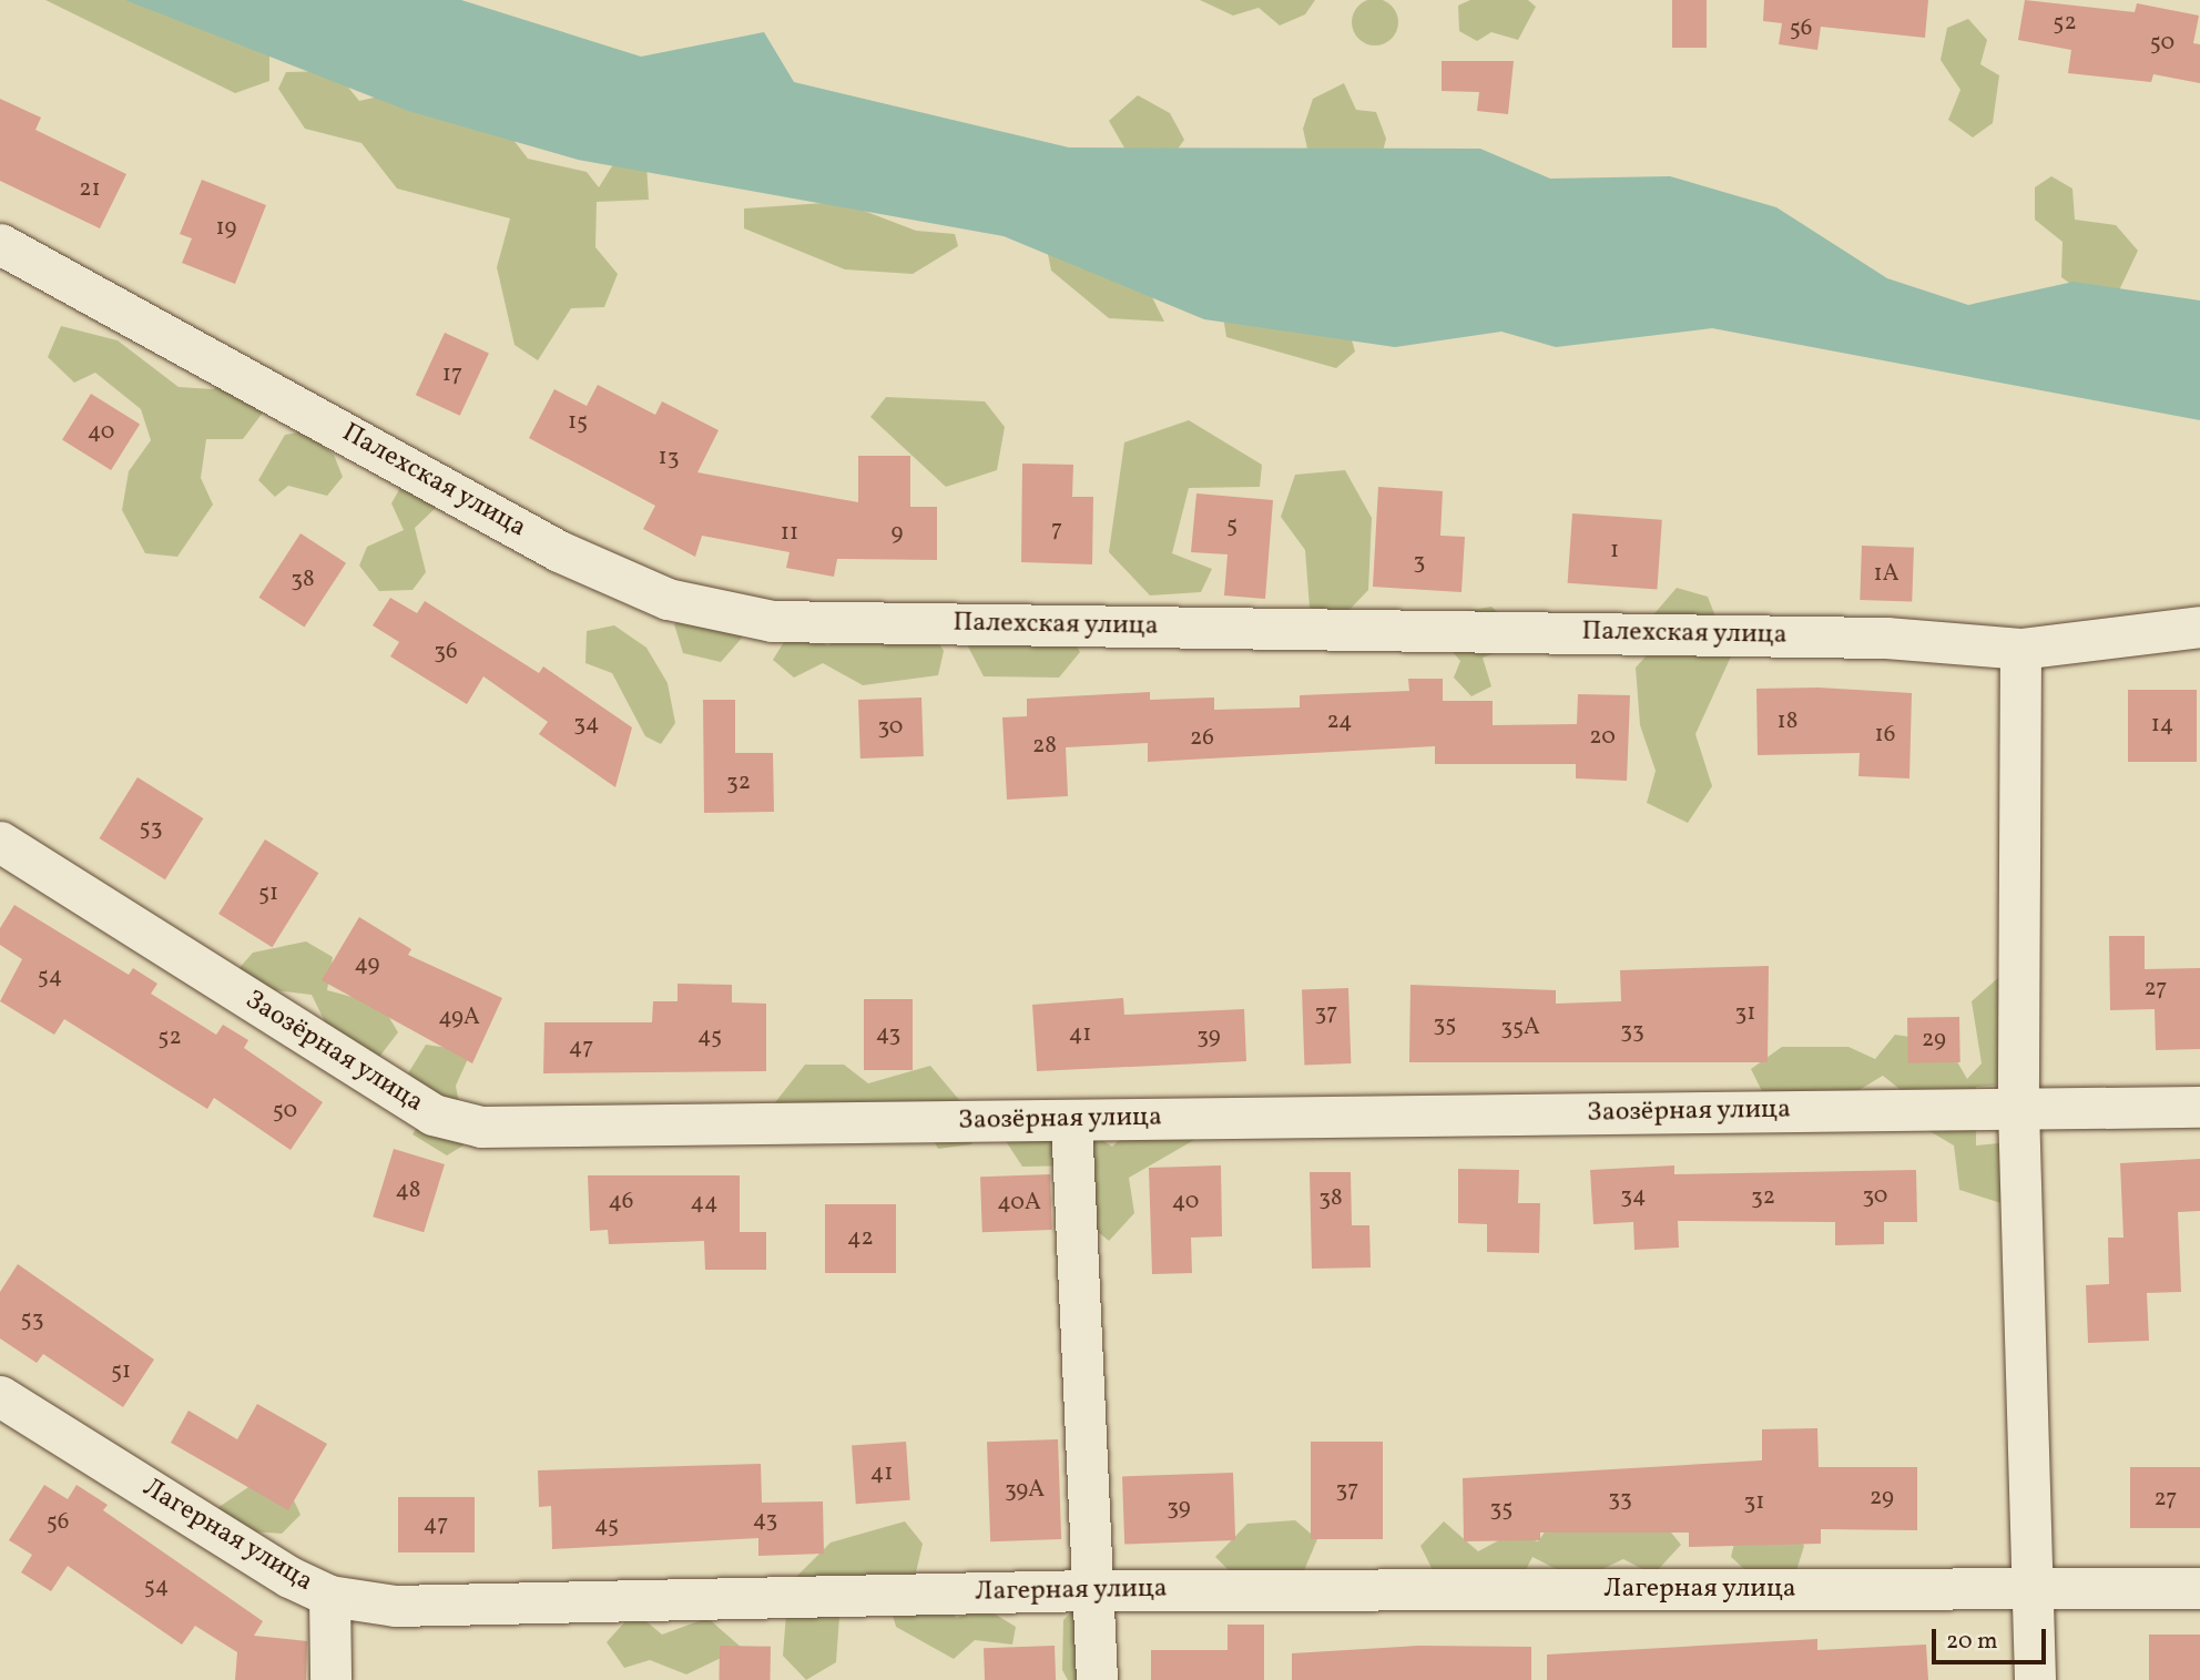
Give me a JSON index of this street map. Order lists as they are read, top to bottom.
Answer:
{
  "streets": {
    "street": ["Палехская улица", "Заозёрная улица", "Лагерная улица"]
  },
  "house_numbers": [
    "52",
    "56",
    "50",
    "21",
    "19",
    "17",
    "15",
    "40",
    "13",
    "5",
    "7",
    "11",
    "9",
    "1",
    "3",
    "1А",
    "38",
    "36",
    "24",
    "18",
    "34",
    "14",
    "30",
    "16",
    "20",
    "26",
    "28",
    "32",
    "53",
    "51",
    "49",
    "54",
    "27",
    "37",
    "31",
    "49А",
    "35",
    "35А",
    "33",
    "43",
    "41",
    "45",
    "39",
    "52",
    "29",
    "47",
    "50",
    "48",
    "34",
    "30",
    "32",
    "38",
    "46",
    "40",
    "44",
    "40А",
    "42",
    "53",
    "51",
    "41",
    "39А",
    "37",
    "29",
    "33",
    "27",
    "31",
    "39",
    "35",
    "43",
    "56",
    "47",
    "45",
    "54"
  ],
  "scale_bar": "20 m"
}
